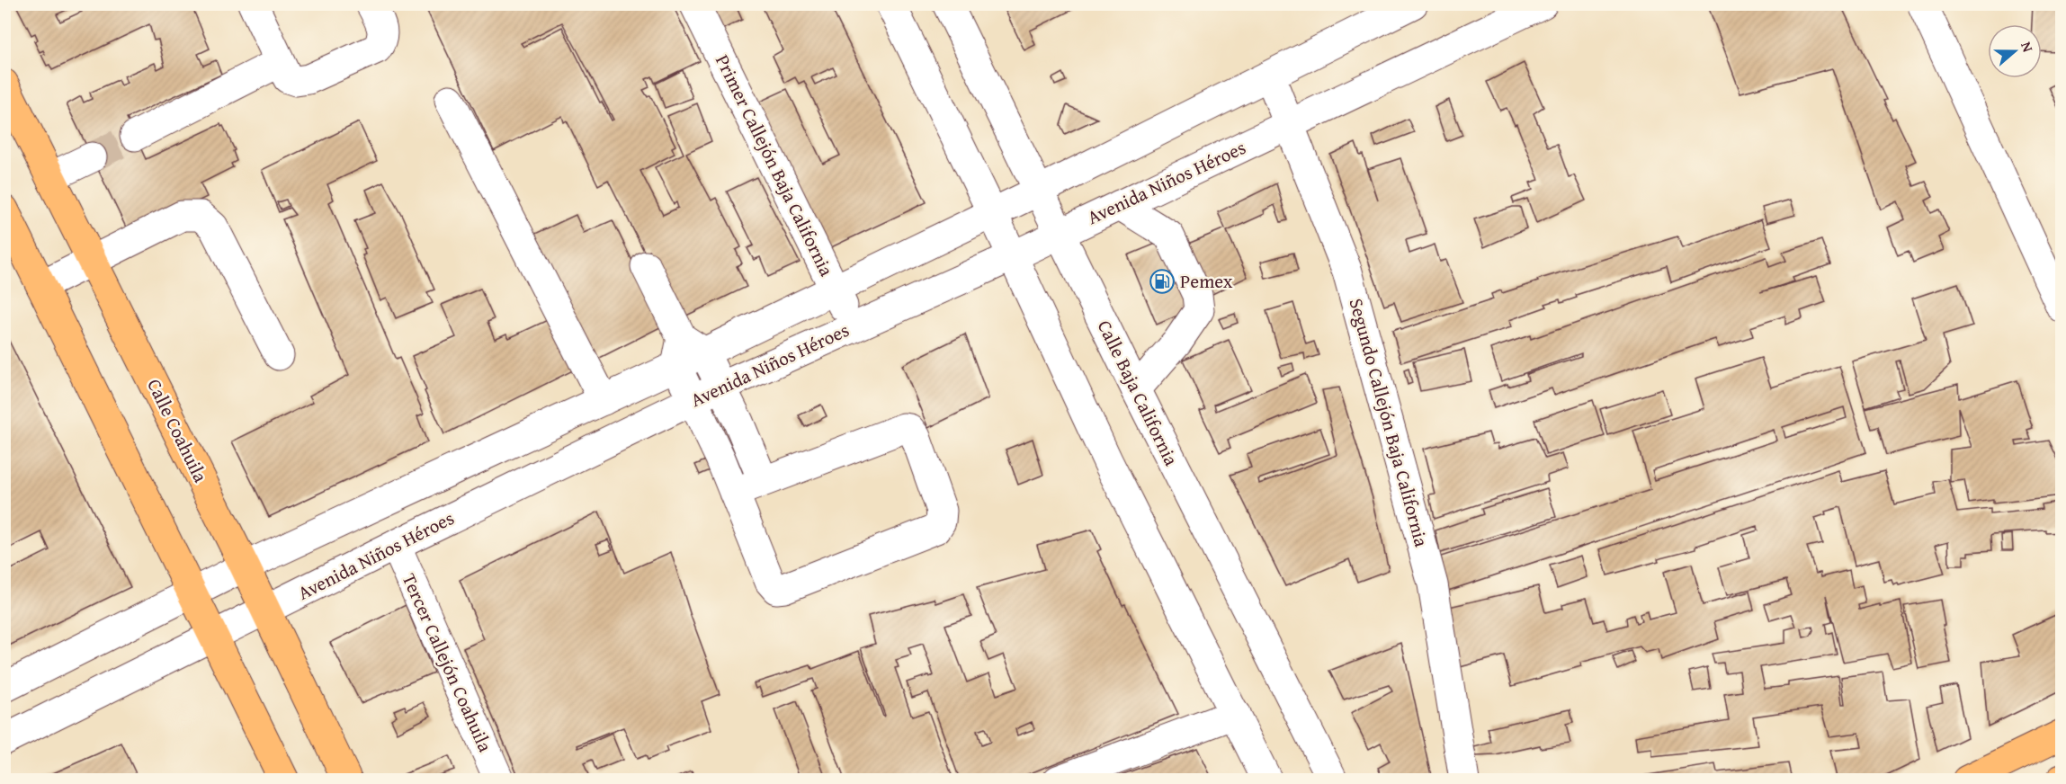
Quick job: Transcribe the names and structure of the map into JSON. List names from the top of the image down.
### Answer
{
  "streets": {
    "main road": ["Calle Coahuila"],
    "street": [
      "Primer Callejón Baja California",
      "Avenida Niños Héroes",
      "Calle Baja California",
      "Segundo Callejón Baja California",
      "Tercer Callejón Coahuila"
    ]
  },
  "crossings": [
    ["Primer Callejón Baja California", "Avenida Niños Héroes"],
    ["Avenida Niños Héroes", "Calle Baja California"],
    ["Avenida Niños Héroes", "Segundo Callejón Baja California"],
    ["Avenida Niños Héroes", "Calle Coahuila"],
    ["Avenida Niños Héroes", "Tercer Callejón Coahuila"]
  ],
  "places": {
    "fuel station": ["Pemex"]
  },
  "north": "right"
}
